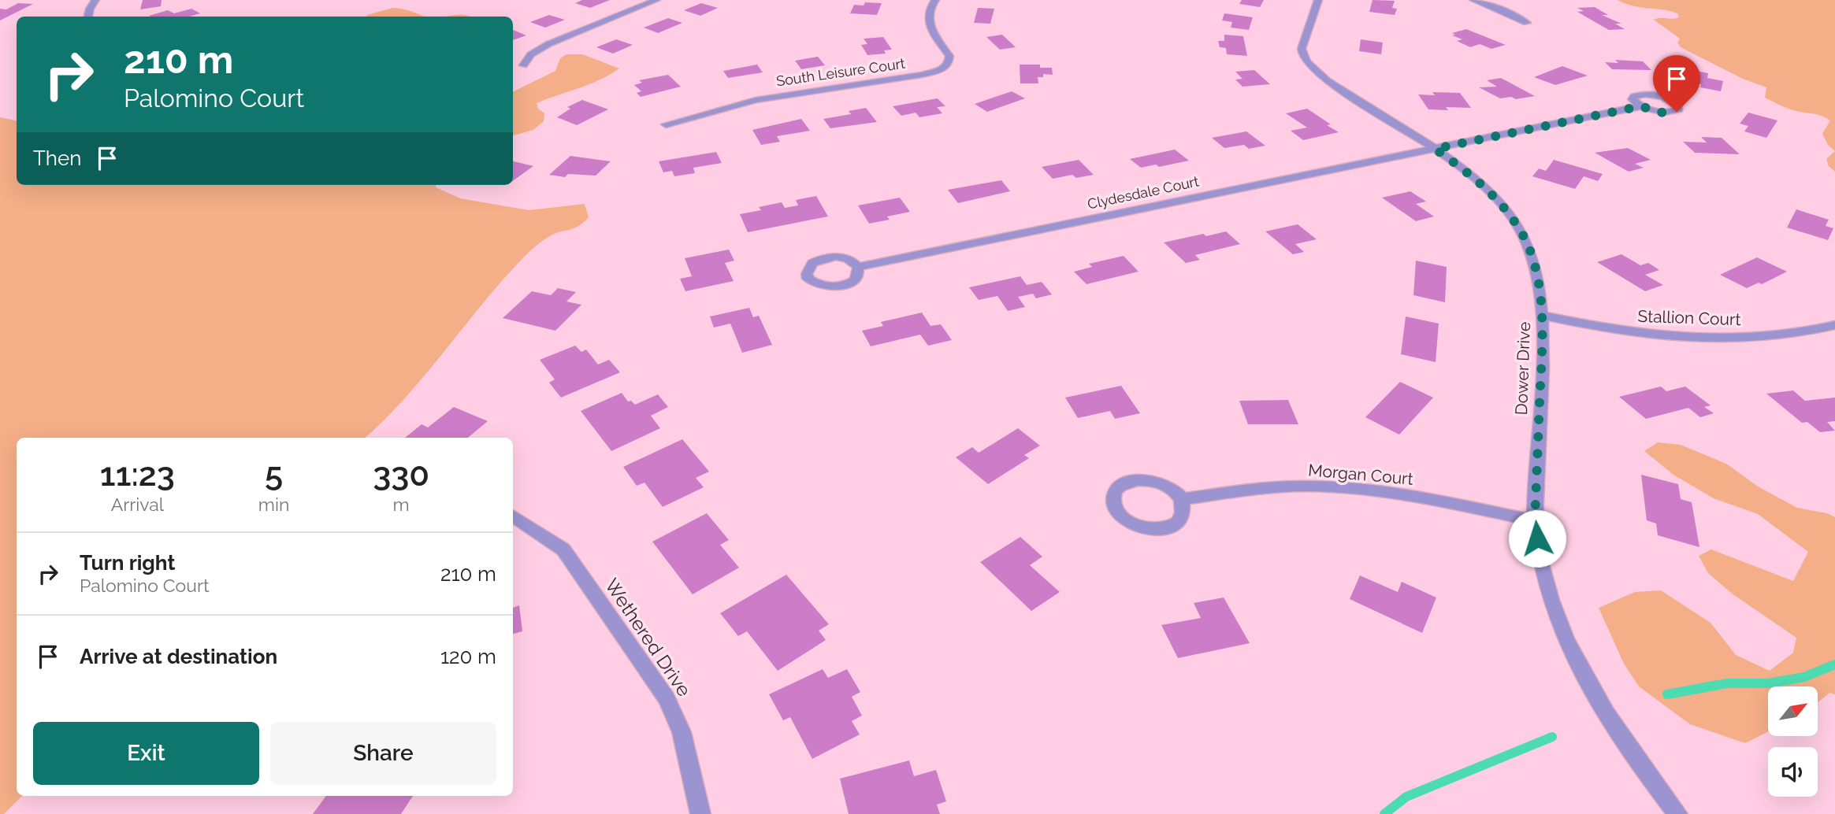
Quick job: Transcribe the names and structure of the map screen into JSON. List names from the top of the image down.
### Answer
{
  "streets": {
    "street": [
      "South Leisure Court",
      "Clydesdale Court",
      "Stallion Court",
      "Dower Drive",
      "Morgan Court",
      "Wethered Drive"
    ]
  },
  "crossings": [
    ["Clydesdale Court", "Dower Drive"],
    ["Stallion Court", "Dower Drive"],
    ["Dower Drive", "Morgan Court"]
  ],
  "north": "top right",
  "page": {
    "turn": ["210 m", "Palomino Court"],
    "then": "Then",
    "eta": [
      "11:23",
      "Arrival",
      "5",
      "min",
      "330",
      "m"
    ],
    "list": [
      {
        "name": "Turn right",
        "note": "Palomino Court",
        "value": "210 m"
      },
      {
        "name": "Arrive at destination",
        "value": "120 m"
      }
    ],
    "buttons": ["Exit", "Share"]
  }
}
